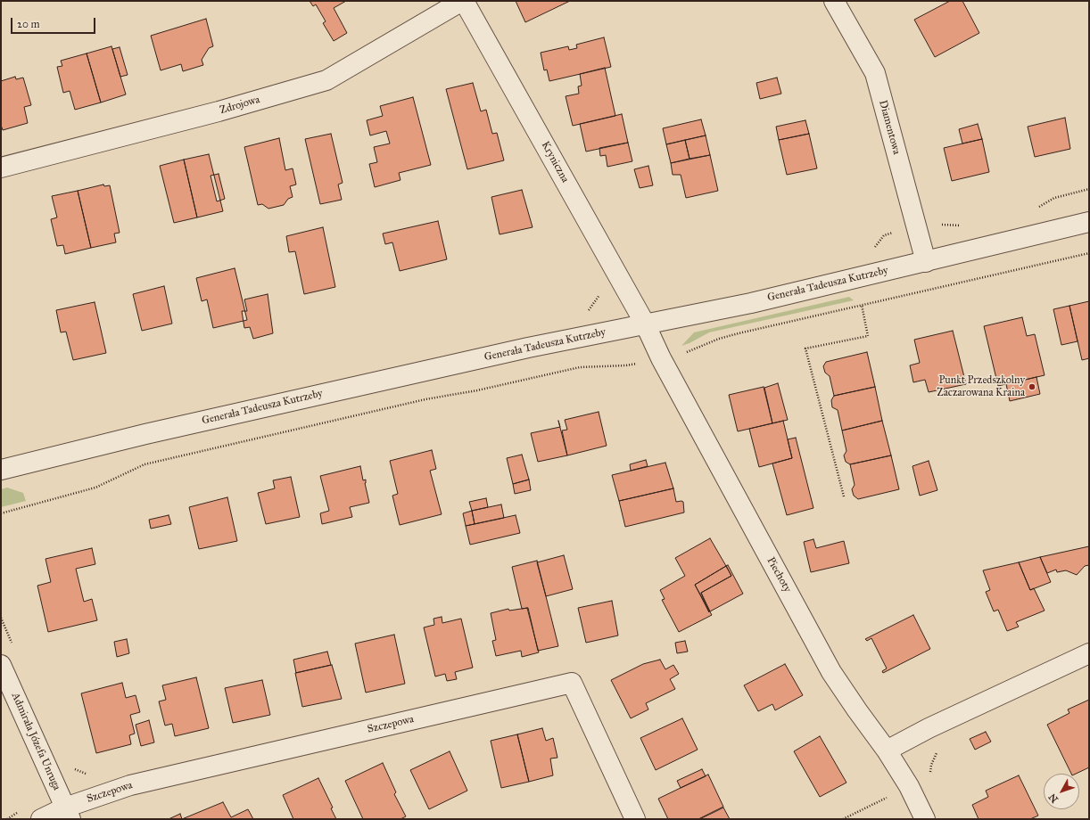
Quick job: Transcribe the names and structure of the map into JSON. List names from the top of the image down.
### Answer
{
  "streets": {
    "street": [
      "Zdrojowa",
      "Diamentowa",
      "Kryniczna",
      "Generała Tadeusza Kutrzeby",
      "Piechoty",
      "Szczepowa",
      "Admirała Józefa Unruga"
    ]
  },
  "crossings": [
    ["Zdrojowa", "Kryniczna"],
    ["Diamentowa", "Generała Tadeusza Kutrzeby"],
    ["Kryniczna", "Generała Tadeusza Kutrzeby"],
    ["Kryniczna", "Piechoty"],
    ["Generała Tadeusza Kutrzeby", "Piechoty"],
    ["Szczepowa", "Admirała Józefa Unruga"]
  ],
  "places": ["Punkt Przedszkolny Zaczarowana Kraina"],
  "scale_bar": "20 m",
  "north": "bottom left"
}
